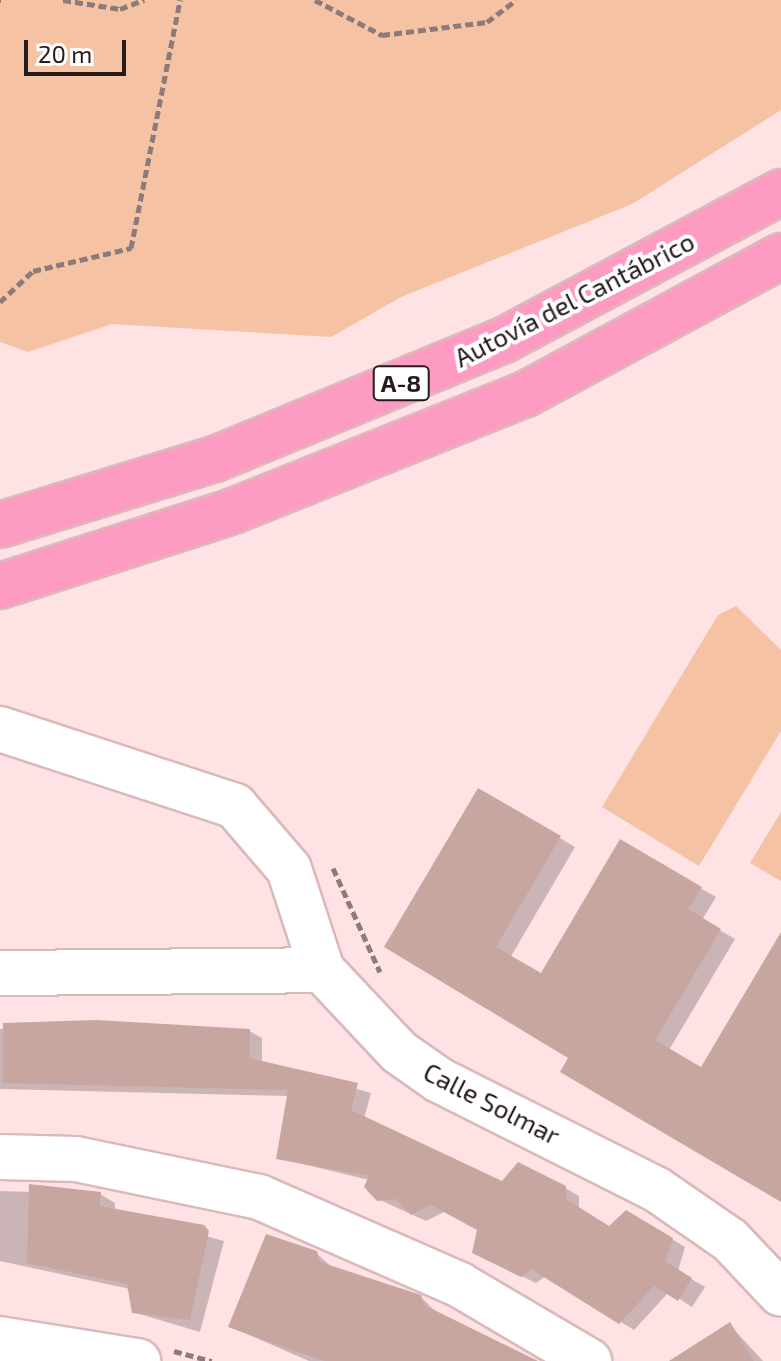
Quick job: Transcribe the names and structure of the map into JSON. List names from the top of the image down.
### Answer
{
  "streets": {
    "highway": ["Autovía del Cantábrico", "A-8"],
    "street": ["Calle Solmar"]
  },
  "scale_bar": "20 m"
}
